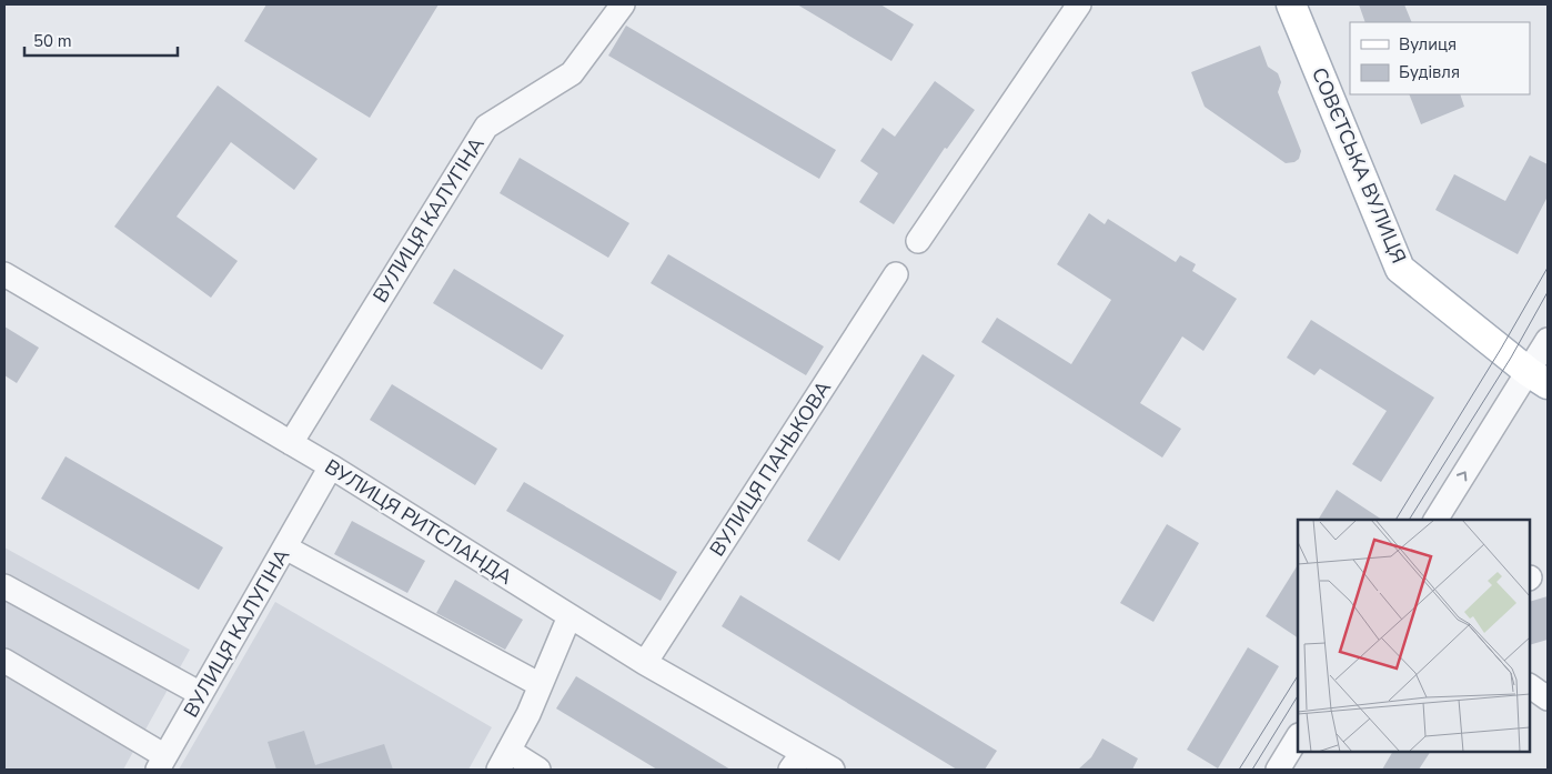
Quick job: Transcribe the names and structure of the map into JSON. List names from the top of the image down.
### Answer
{
  "streets": {
    "main road": ["СОВЄТСЬКА ВУЛИЦЯ"],
    "street": ["ВУЛИЦЯ КАЛУГІНА", "ВУЛИЦЯ ПАНЬКОВА", "ВУЛИЦЯ РИТСЛАНДА"]
  },
  "crossings": [
    ["ВУЛИЦЯ КАЛУГІНА", "ВУЛИЦЯ РИТСЛАНДА"],
    ["ВУЛИЦЯ ПАНЬКОВА", "ВУЛИЦЯ РИТСЛАНДА"]
  ],
  "legend": ["Вулиця", "Будівля"],
  "scale_bar": "50 m"
}
